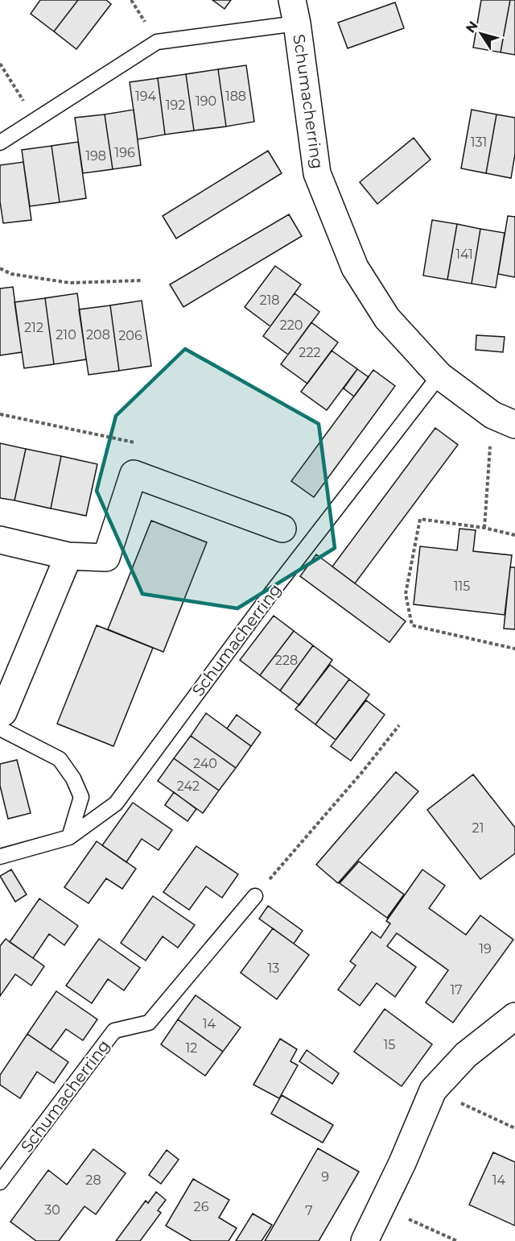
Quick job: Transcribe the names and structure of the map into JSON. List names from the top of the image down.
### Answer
{
  "streets": {
    "street": ["Schumacherring"]
  },
  "house_numbers": [
    "194",
    "188",
    "190",
    "192",
    "131",
    "196",
    "198",
    "141",
    "218",
    "220",
    "212",
    "210",
    "208",
    "206",
    "222",
    "115",
    "228",
    "240",
    "242",
    "21",
    "19",
    "13",
    "17",
    "14",
    "15",
    "12",
    "9",
    "28",
    "14",
    "26",
    "30",
    "7"
  ],
  "north": "top left"
}
